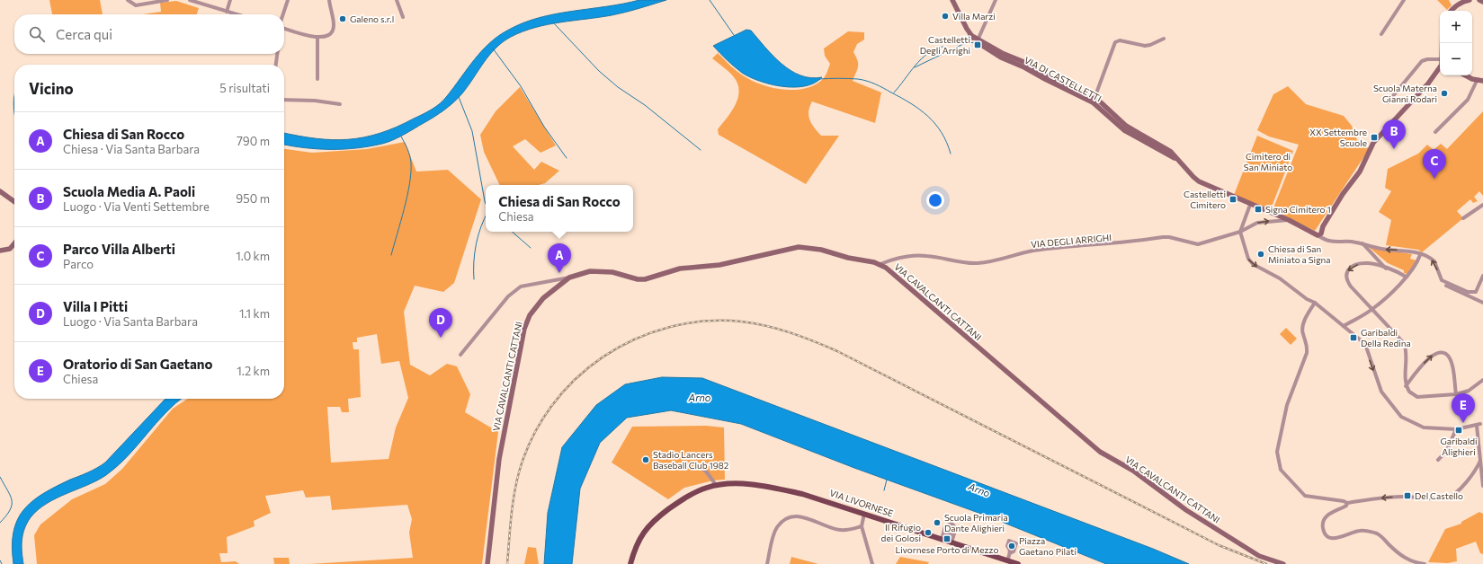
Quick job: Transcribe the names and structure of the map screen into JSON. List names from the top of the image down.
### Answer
{
  "streets": {
    "main road": ["VIA LIVORNESE"],
    "street": ["VIA DI CASTELLETTI", "VIA DEGLI ARRIGHI", "VIA CAVALCANTI CATTANI"]
  },
  "crossings": [
    ["VIA DI CASTELLETTI", "VIA DEGLI ARRIGHI"],
    ["VIA DEGLI ARRIGHI", "VIA CAVALCANTI CATTANI"]
  ],
  "water": ["Arno"],
  "parks": ["Cimitero di San Miniato"],
  "places": {
    "other": [
      "Villa Marzi",
      "Galeno s.r.l",
      "Scuola Materna Gianni Rodari",
      "Chiesa di San Miniato a Signa",
      "Stadio Lancers Baseball Club 1982",
      "Scuola Primaria Dante Alighieri",
      "Il Rifugio dei Golosi",
      "Piazza Gaetano Pilati"
    ],
    "transit": [
      "Castelletti Degli Arrighi",
      "XX Settembre Scuole",
      "Castelletti Cimitero",
      "Signa Cimitero 1",
      "Garibaldi Della Redina",
      "Garibaldi Alighieri",
      "Del Castello",
      "Livornese Porto di Mezzo"
    ]
  },
  "page": {
    "map_buttons": ["+", "−"],
    "search": "Cerca qui",
    "heading": ["Vicino", "5 risultati"],
    "list": [
      {
        "mark": "A",
        "name": "Chiesa di San Rocco",
        "note": "Chiesa · Via Santa Barbara",
        "value": "790 m"
      },
      {
        "mark": "B",
        "name": "Scuola Media A. Paoli",
        "note": "Luogo · Via Venti Settembre",
        "value": "950 m"
      },
      {
        "mark": "C",
        "name": "Parco Villa Alberti",
        "note": "Parco",
        "value": "1.0 km"
      },
      {
        "mark": "D",
        "name": "Villa I Pitti",
        "note": "Luogo · Via Santa Barbara",
        "value": "1.1 km"
      },
      {
        "mark": "E",
        "name": "Oratorio di San Gaetano",
        "note": "Chiesa",
        "value": "1.2 km"
      }
    ],
    "pins": [
      "B",
      "C",
      "A",
      "D",
      "E"
    ],
    "popup": ["Chiesa di San Rocco", "Chiesa"]
  }
}
